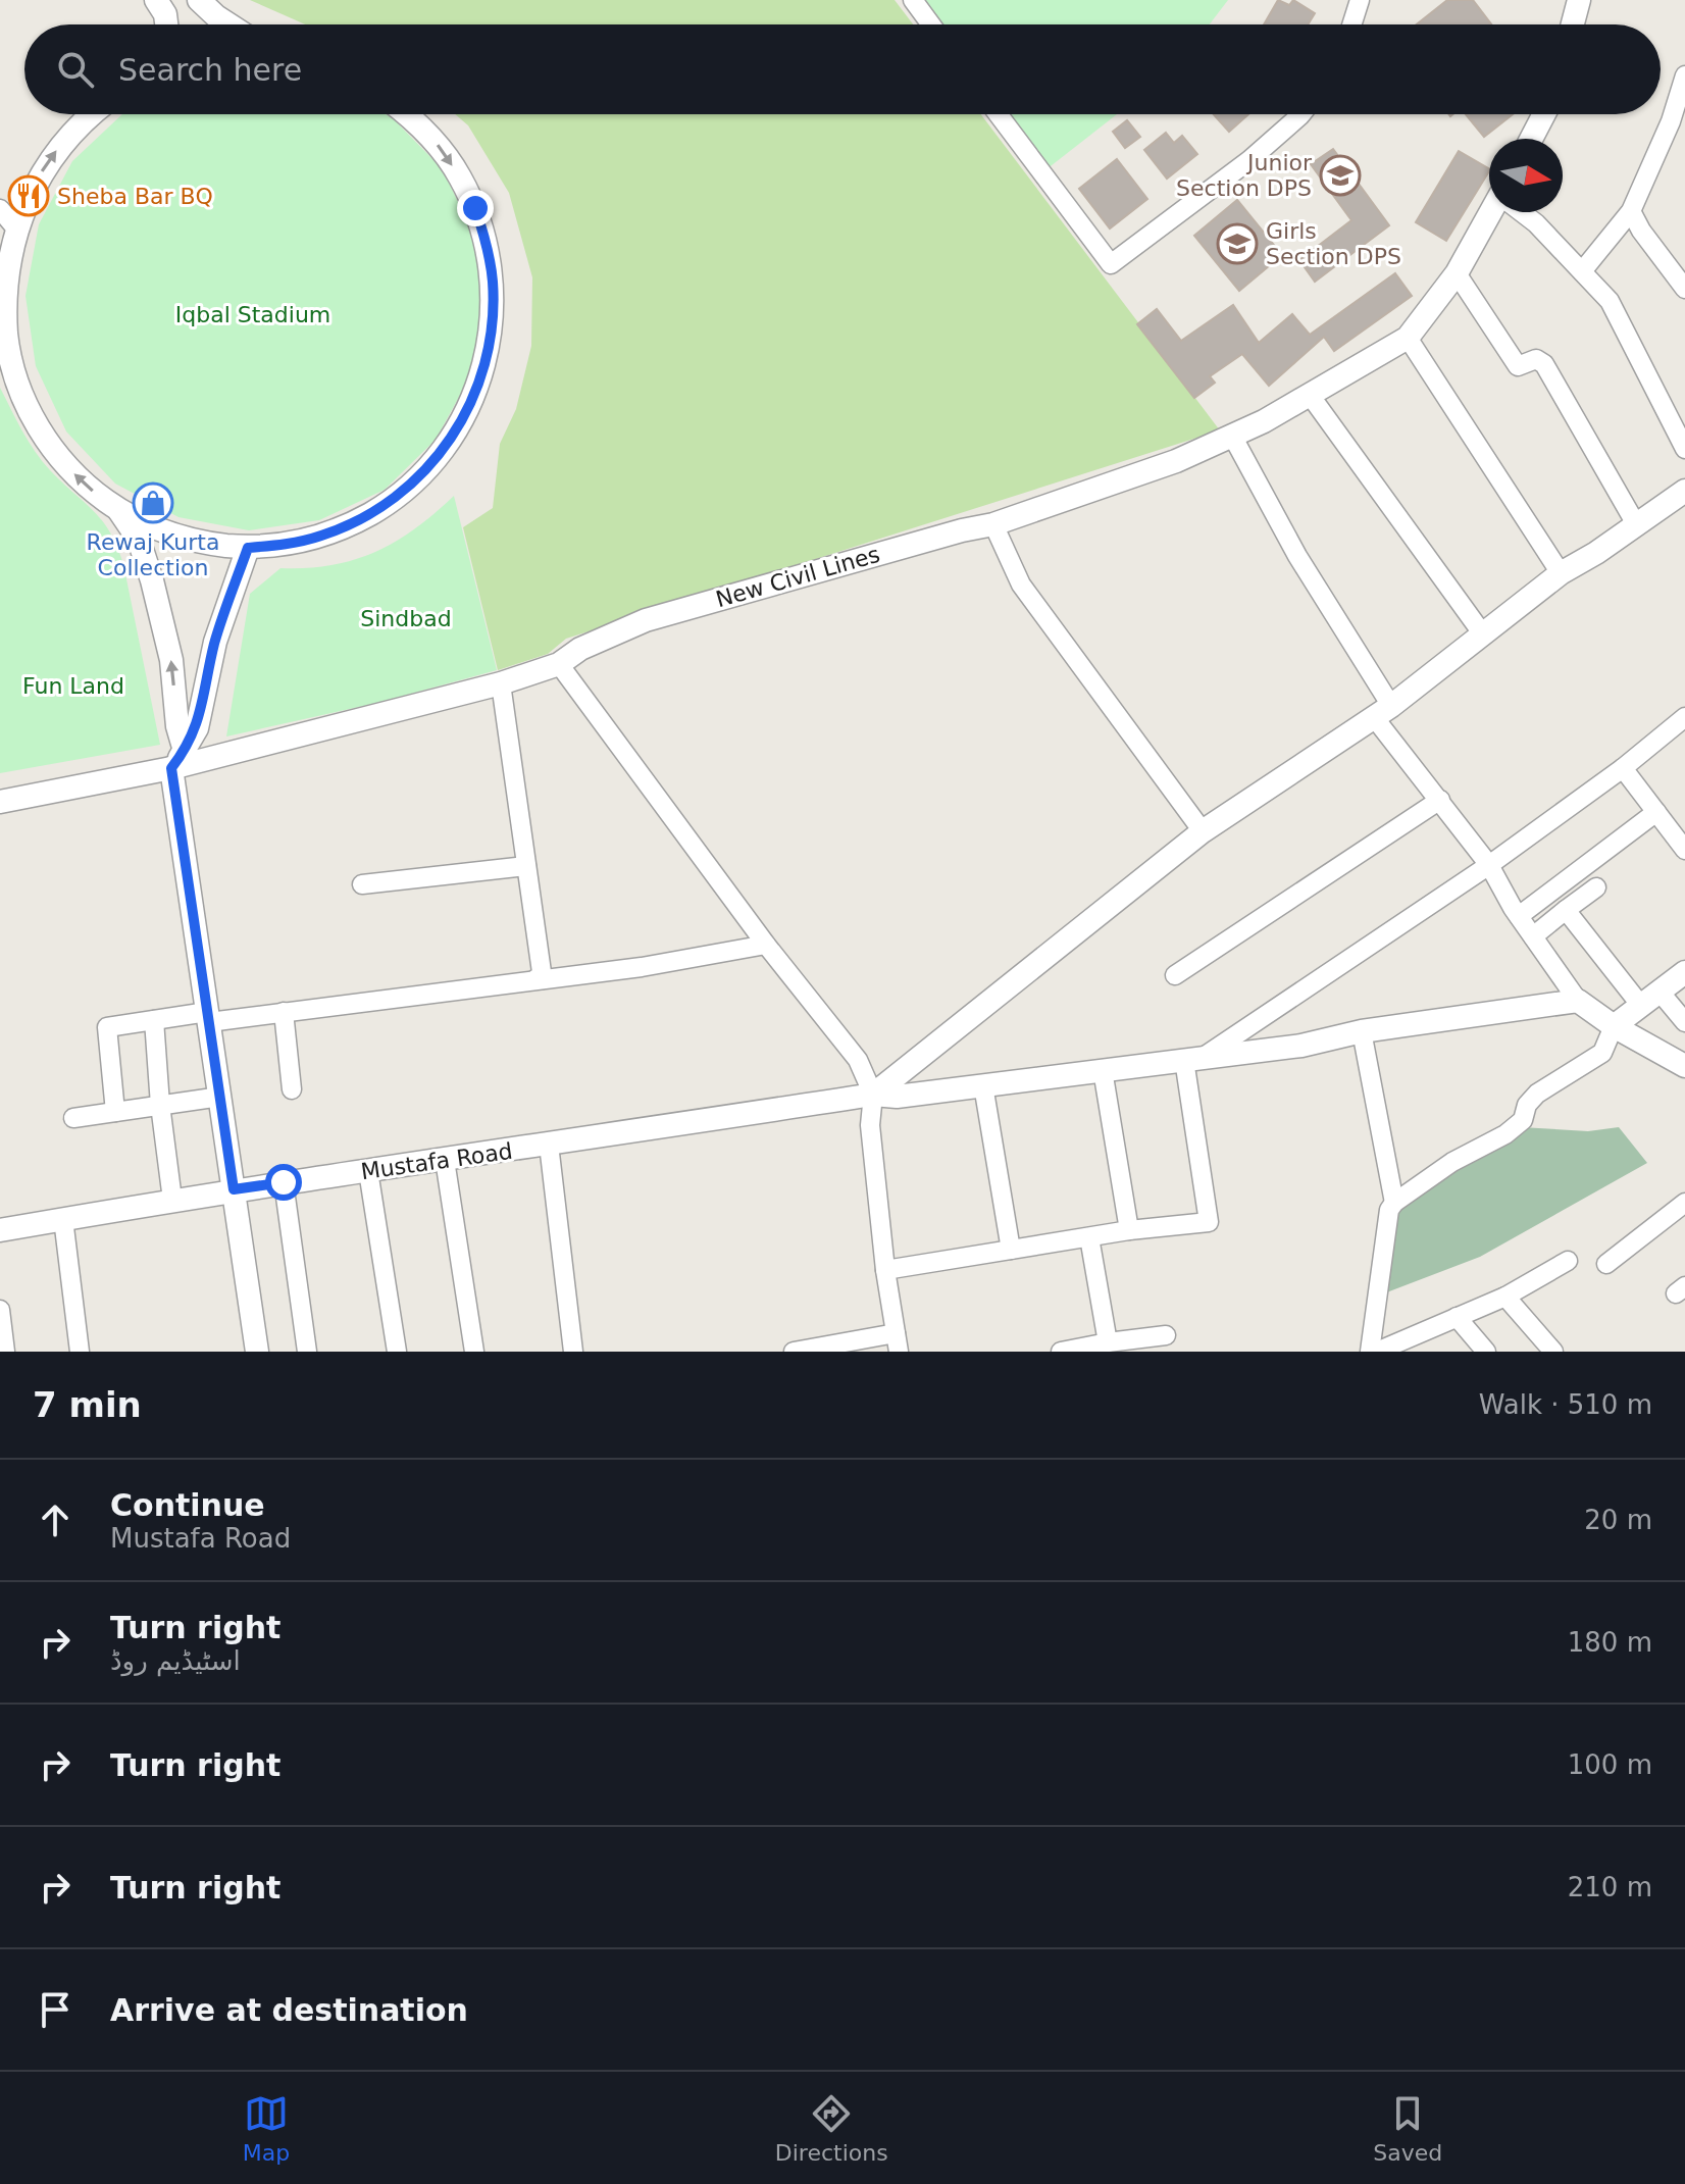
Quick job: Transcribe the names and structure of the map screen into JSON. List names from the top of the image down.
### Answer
{
  "streets": {
    "street": ["New Civil Lines", "Mustafa Road"]
  },
  "parks": ["Iqbal Stadium", "Sindbad", "Fun Land"],
  "places": {
    "school or university": ["Junior Section DPS", "Girls Section DPS"],
    "restaurant": ["Sheba Bar BQ"],
    "shop": ["Rewaj Kurta Collection"]
  },
  "north": "right",
  "page": {
    "search": "Search here",
    "heading": ["7 min", "Walk · 510 m"],
    "list": [
      ["Continue", "Mustafa Road", "20 m"],
      ["Turn right", "اسٹیڈیم روڈ", "180 m"],
      ["Turn right", "100 m"],
      ["Turn right", "210 m"],
      "Arrive at destination"
    ],
    "nav": ["Map", "Directions", "Saved"]
  }
}
